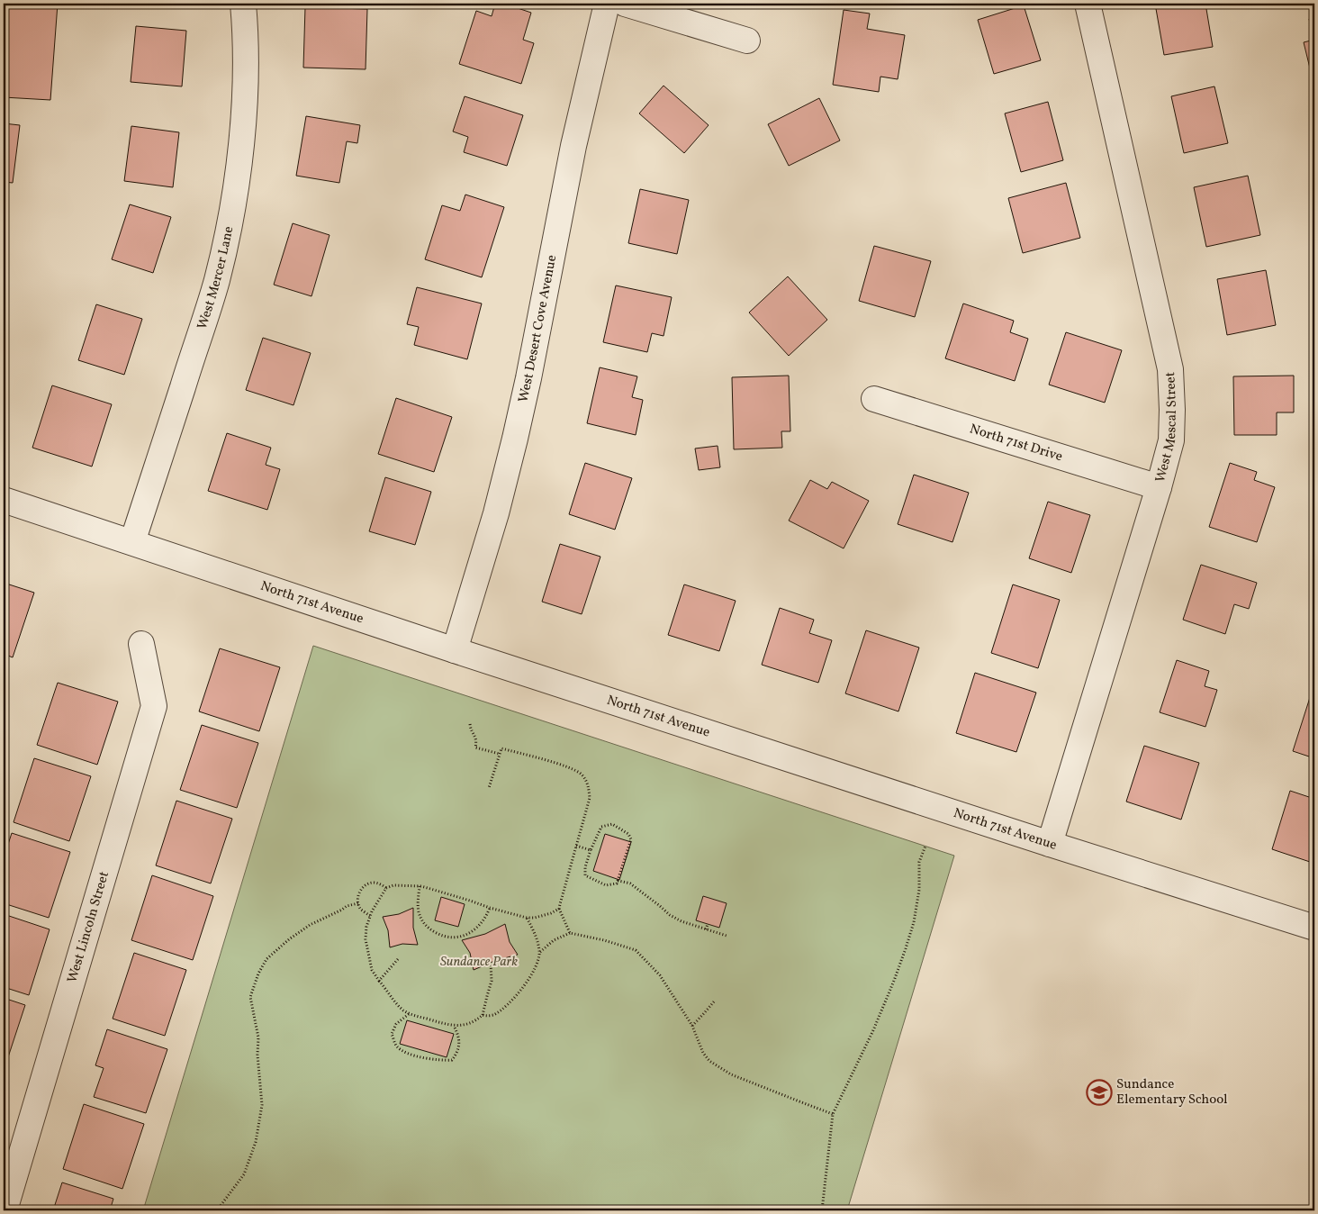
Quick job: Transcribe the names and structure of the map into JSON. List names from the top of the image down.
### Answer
{
  "streets": {
    "street": [
      "West Mercer Lane",
      "West Desert Cove Avenue",
      "West Mescal Street",
      "North 71st Drive",
      "North 71st Avenue",
      "West Lincoln Street"
    ]
  },
  "crossings": [
    ["West Mercer Lane", "North 71st Avenue"],
    ["West Desert Cove Avenue", "North 71st Avenue"],
    ["West Mescal Street", "North 71st Drive"],
    ["West Mescal Street", "North 71st Avenue"]
  ],
  "parks": ["Sundance Park"],
  "places": {
    "school or university": ["Sundance Elementary School"]
  }
}
